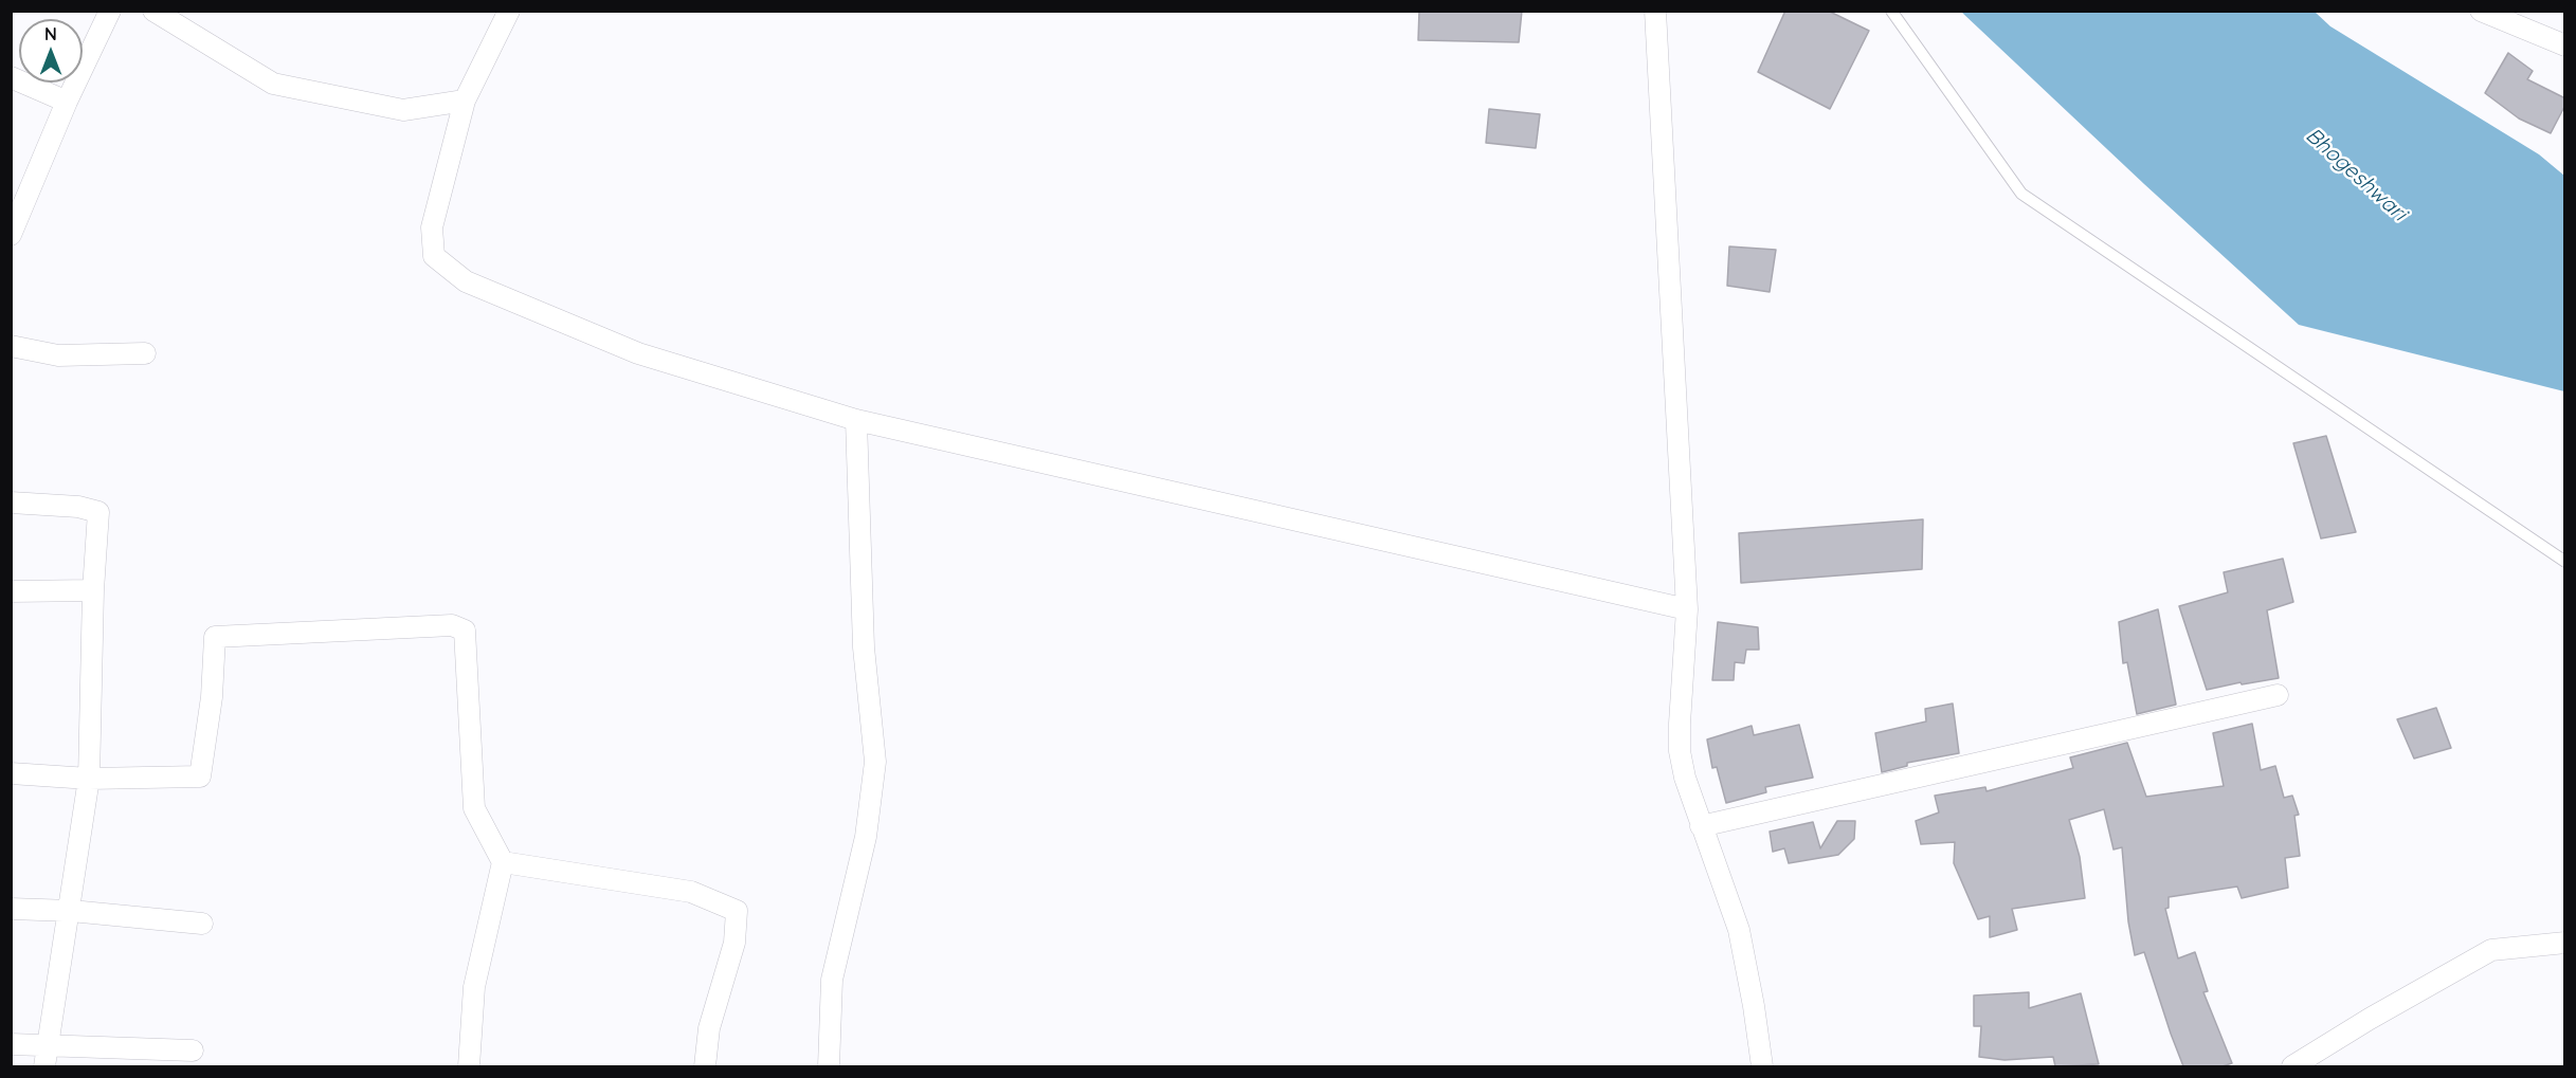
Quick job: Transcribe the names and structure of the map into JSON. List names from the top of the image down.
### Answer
{
  "water": ["Bhogeshwari"],
  "north": "top"
}
